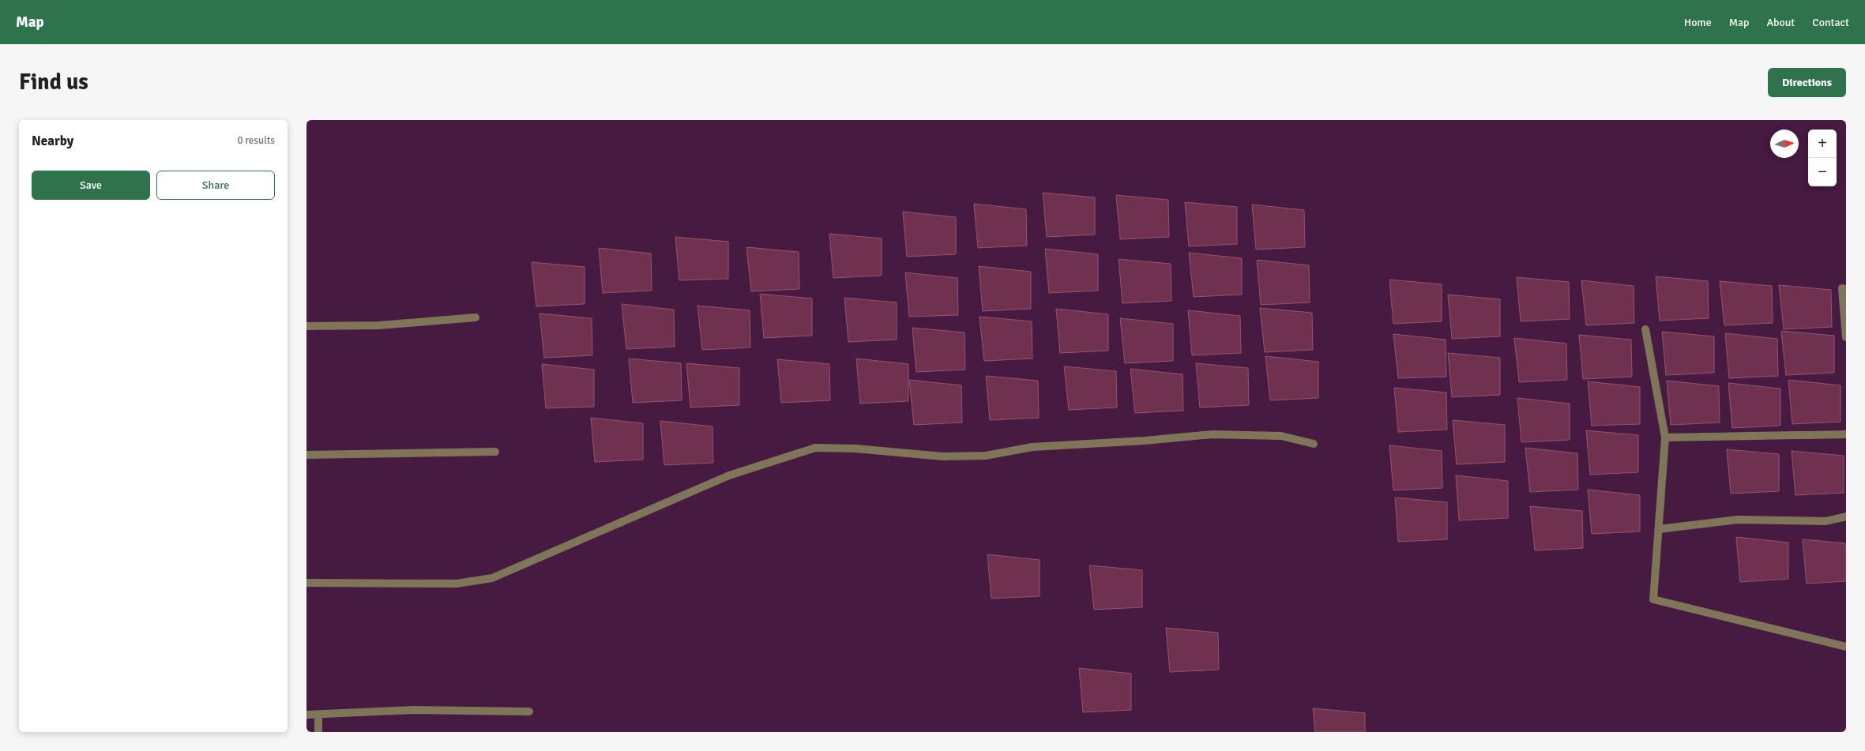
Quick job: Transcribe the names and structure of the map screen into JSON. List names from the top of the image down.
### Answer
{
  "north": "right",
  "page": {
    "header": "Map",
    "nav": [
      "Home",
      "Map",
      "About",
      "Contact"
    ],
    "buttons": [
      "Directions",
      ["Save", "Share"]
    ],
    "title": "Find us",
    "heading": ["Nearby", "0 results"],
    "map_buttons": ["+", "−"]
  }
}
